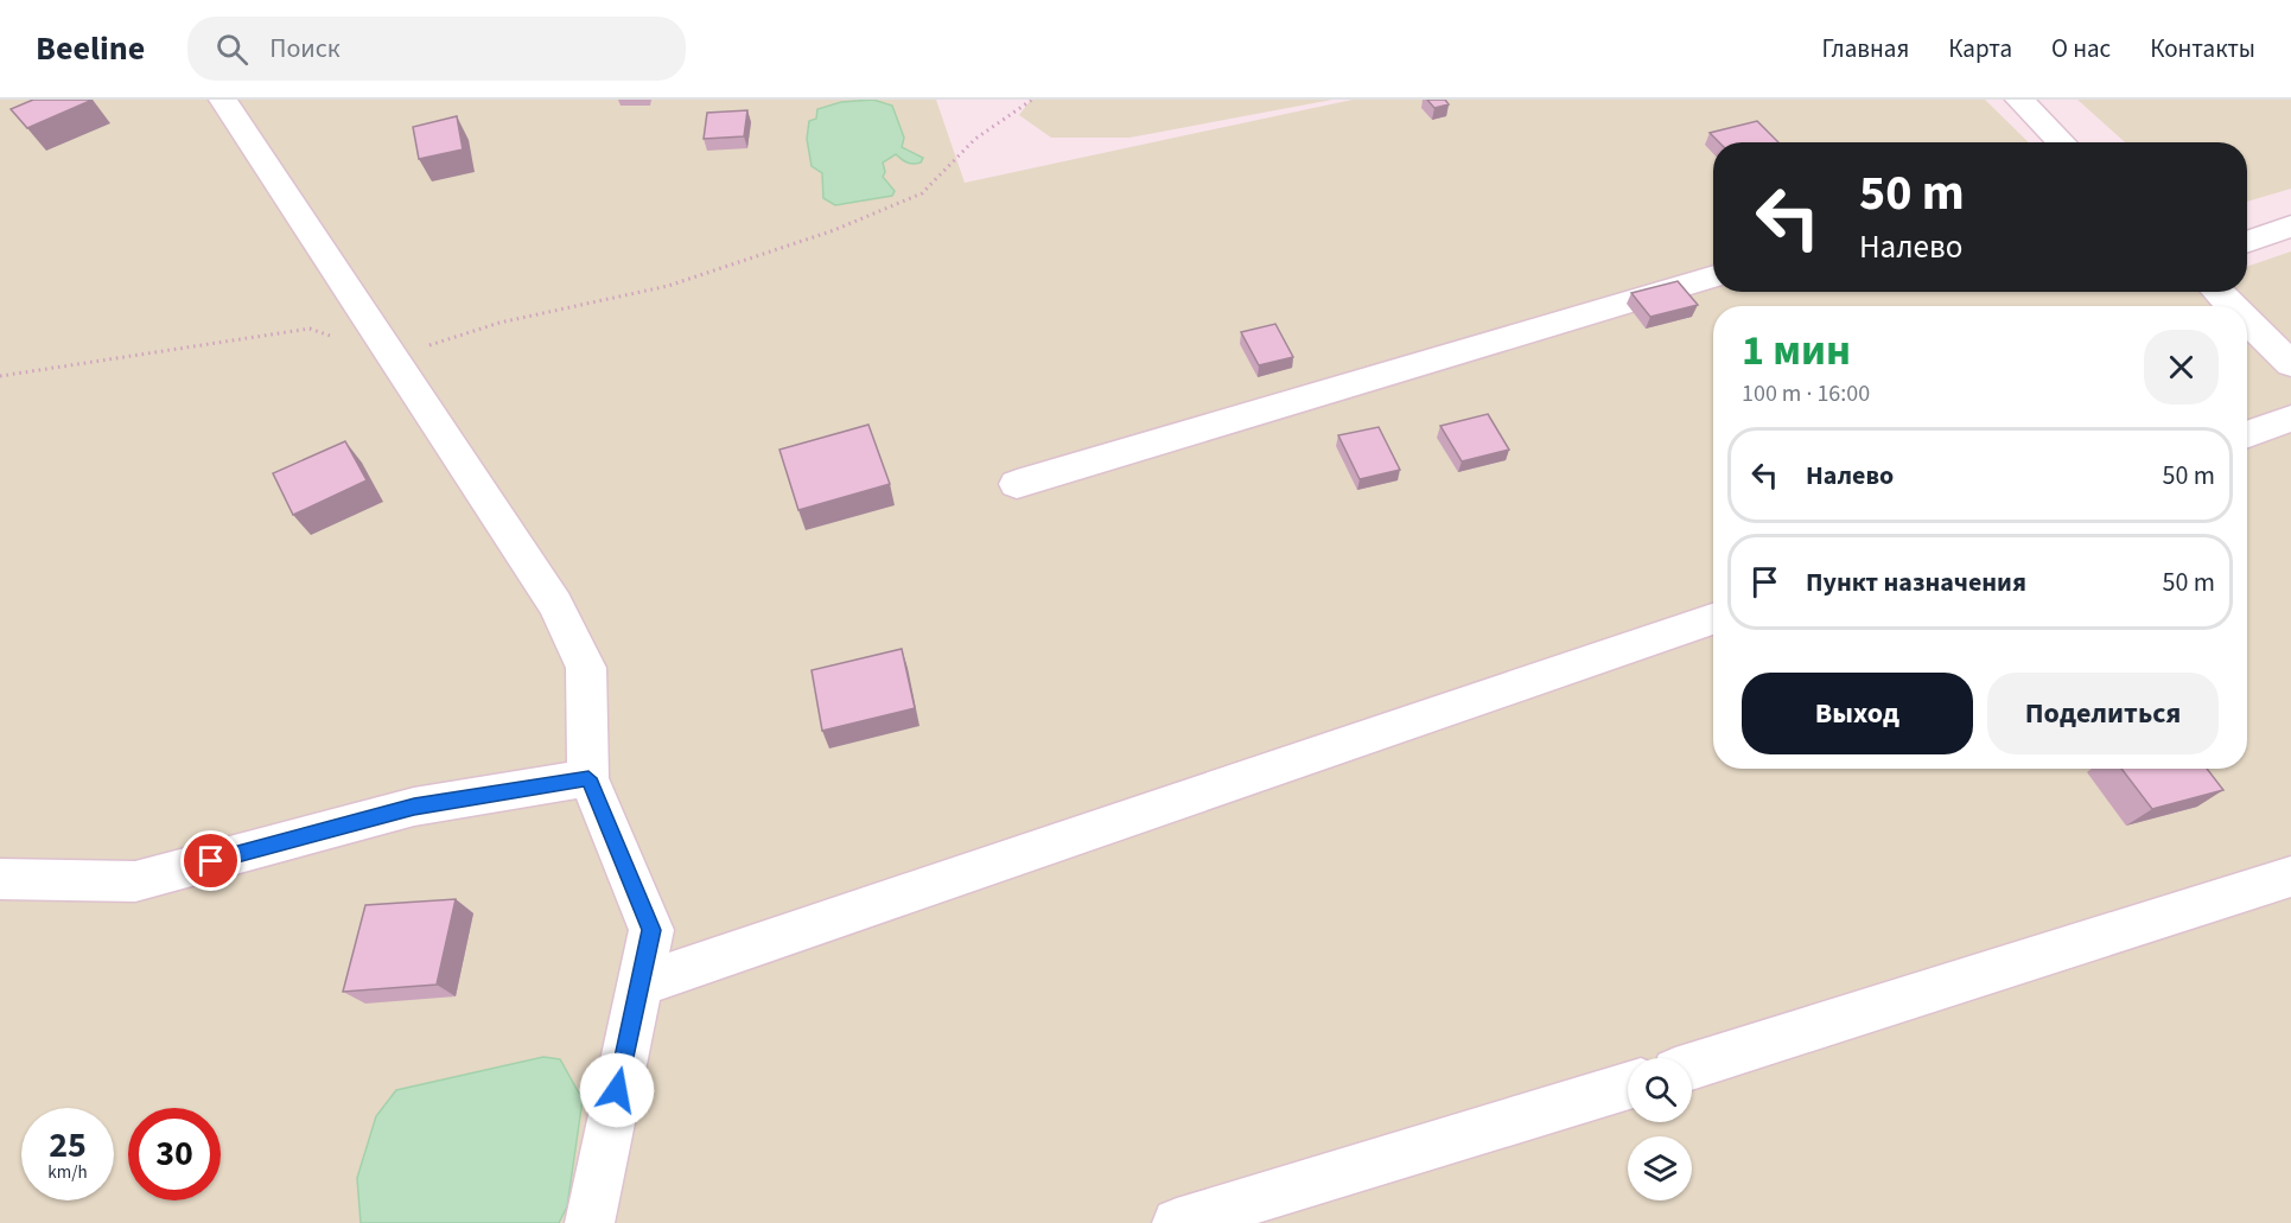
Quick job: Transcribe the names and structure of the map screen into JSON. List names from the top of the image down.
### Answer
{
  "page": {
    "header": "Beeline",
    "search": "Поиск",
    "nav": [
      "Главная",
      "Карта",
      "О нас",
      "Контакты"
    ],
    "turn": ["50 m", "Налево"],
    "heading": ["1 мин", "100 m · 16:00"],
    "list": [
      {
        "name": "Налево",
        "value": "50 m"
      },
      {
        "name": "Пункт назначения",
        "value": "50 m"
      }
    ],
    "buttons": ["Выход", "Поделиться"],
    "speed": "25 km/h",
    "limit": "30"
  }
}
